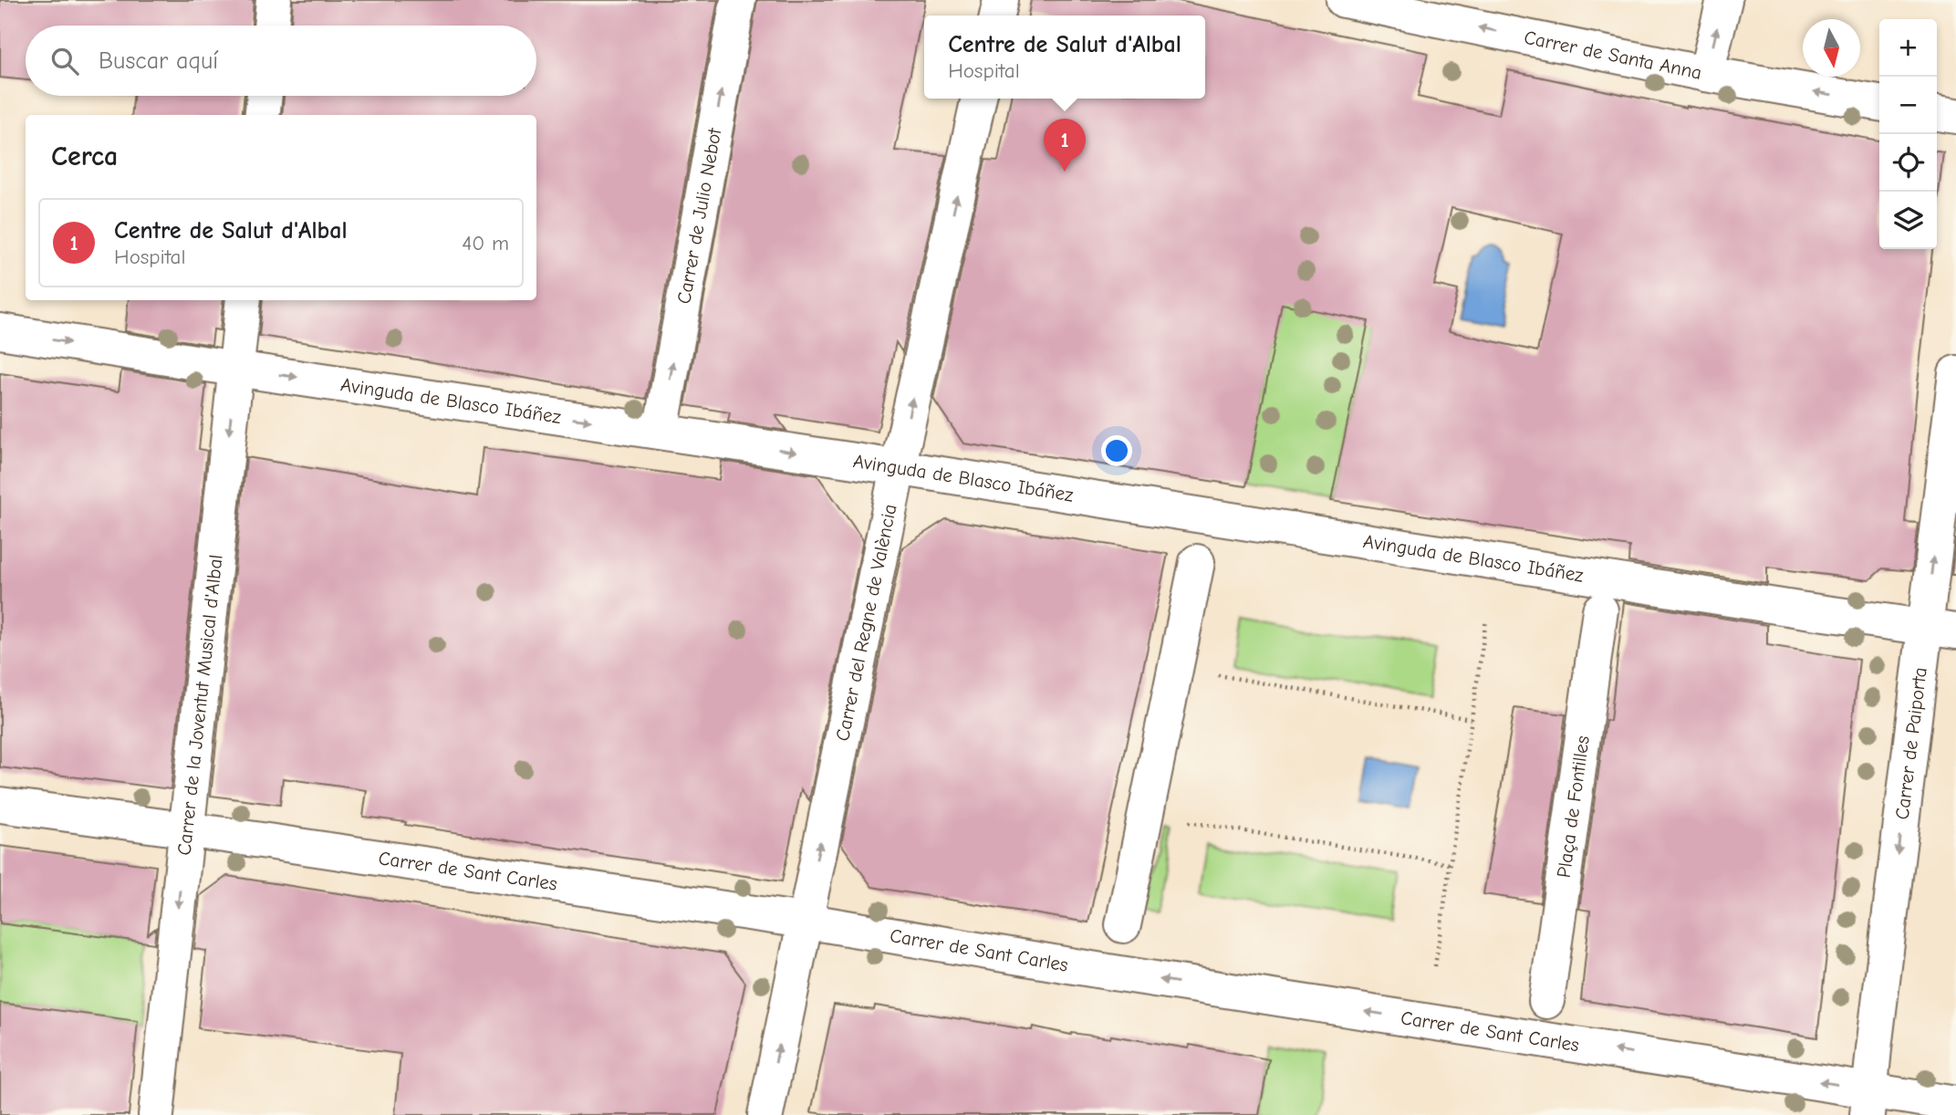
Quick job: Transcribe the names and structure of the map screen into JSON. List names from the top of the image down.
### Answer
{
  "streets": {
    "street": [
      "Carrer de Santa Anna",
      "Carrer de Julio Nebot",
      "Avinguda de Blasco Ibáñez",
      "Carrer del Regne de València",
      "Carrer de la Joventut Musical d'Albal",
      "Carrer de Paiporta",
      "Plaça de Fontilles",
      "Carrer de Sant Carles"
    ]
  },
  "crossings": [
    ["Carrer de Julio Nebot", "Avinguda de Blasco Ibáñez"],
    ["Avinguda de Blasco Ibáñez", "Carrer del Regne de València"],
    ["Avinguda de Blasco Ibáñez", "Carrer de la Joventut Musical d'Albal"],
    ["Avinguda de Blasco Ibáñez", "Carrer de Paiporta"],
    ["Carrer del Regne de València", "Carrer de Sant Carles"],
    ["Carrer de la Joventut Musical d'Albal", "Carrer de Sant Carles"],
    ["Carrer de Paiporta", "Carrer de Sant Carles"]
  ],
  "one_way": [
    "Carrer de Santa Anna",
    "Carrer de Julio Nebot",
    "Avinguda de Blasco Ibáñez",
    "Carrer de la Joventut Musical d'Albal",
    "Carrer de Sant Carles"
  ],
  "north": "bottom",
  "page": {
    "popup": ["Centre de Salut d'Albal", "Hospital"],
    "map_buttons": ["+", "−"],
    "search": "Buscar aquí",
    "heading": "Cerca",
    "pins": "1",
    "list": [
      {
        "mark": "1",
        "name": "Centre de Salut d'Albal",
        "note": "Hospital",
        "value": "40 m"
      }
    ]
  }
}
